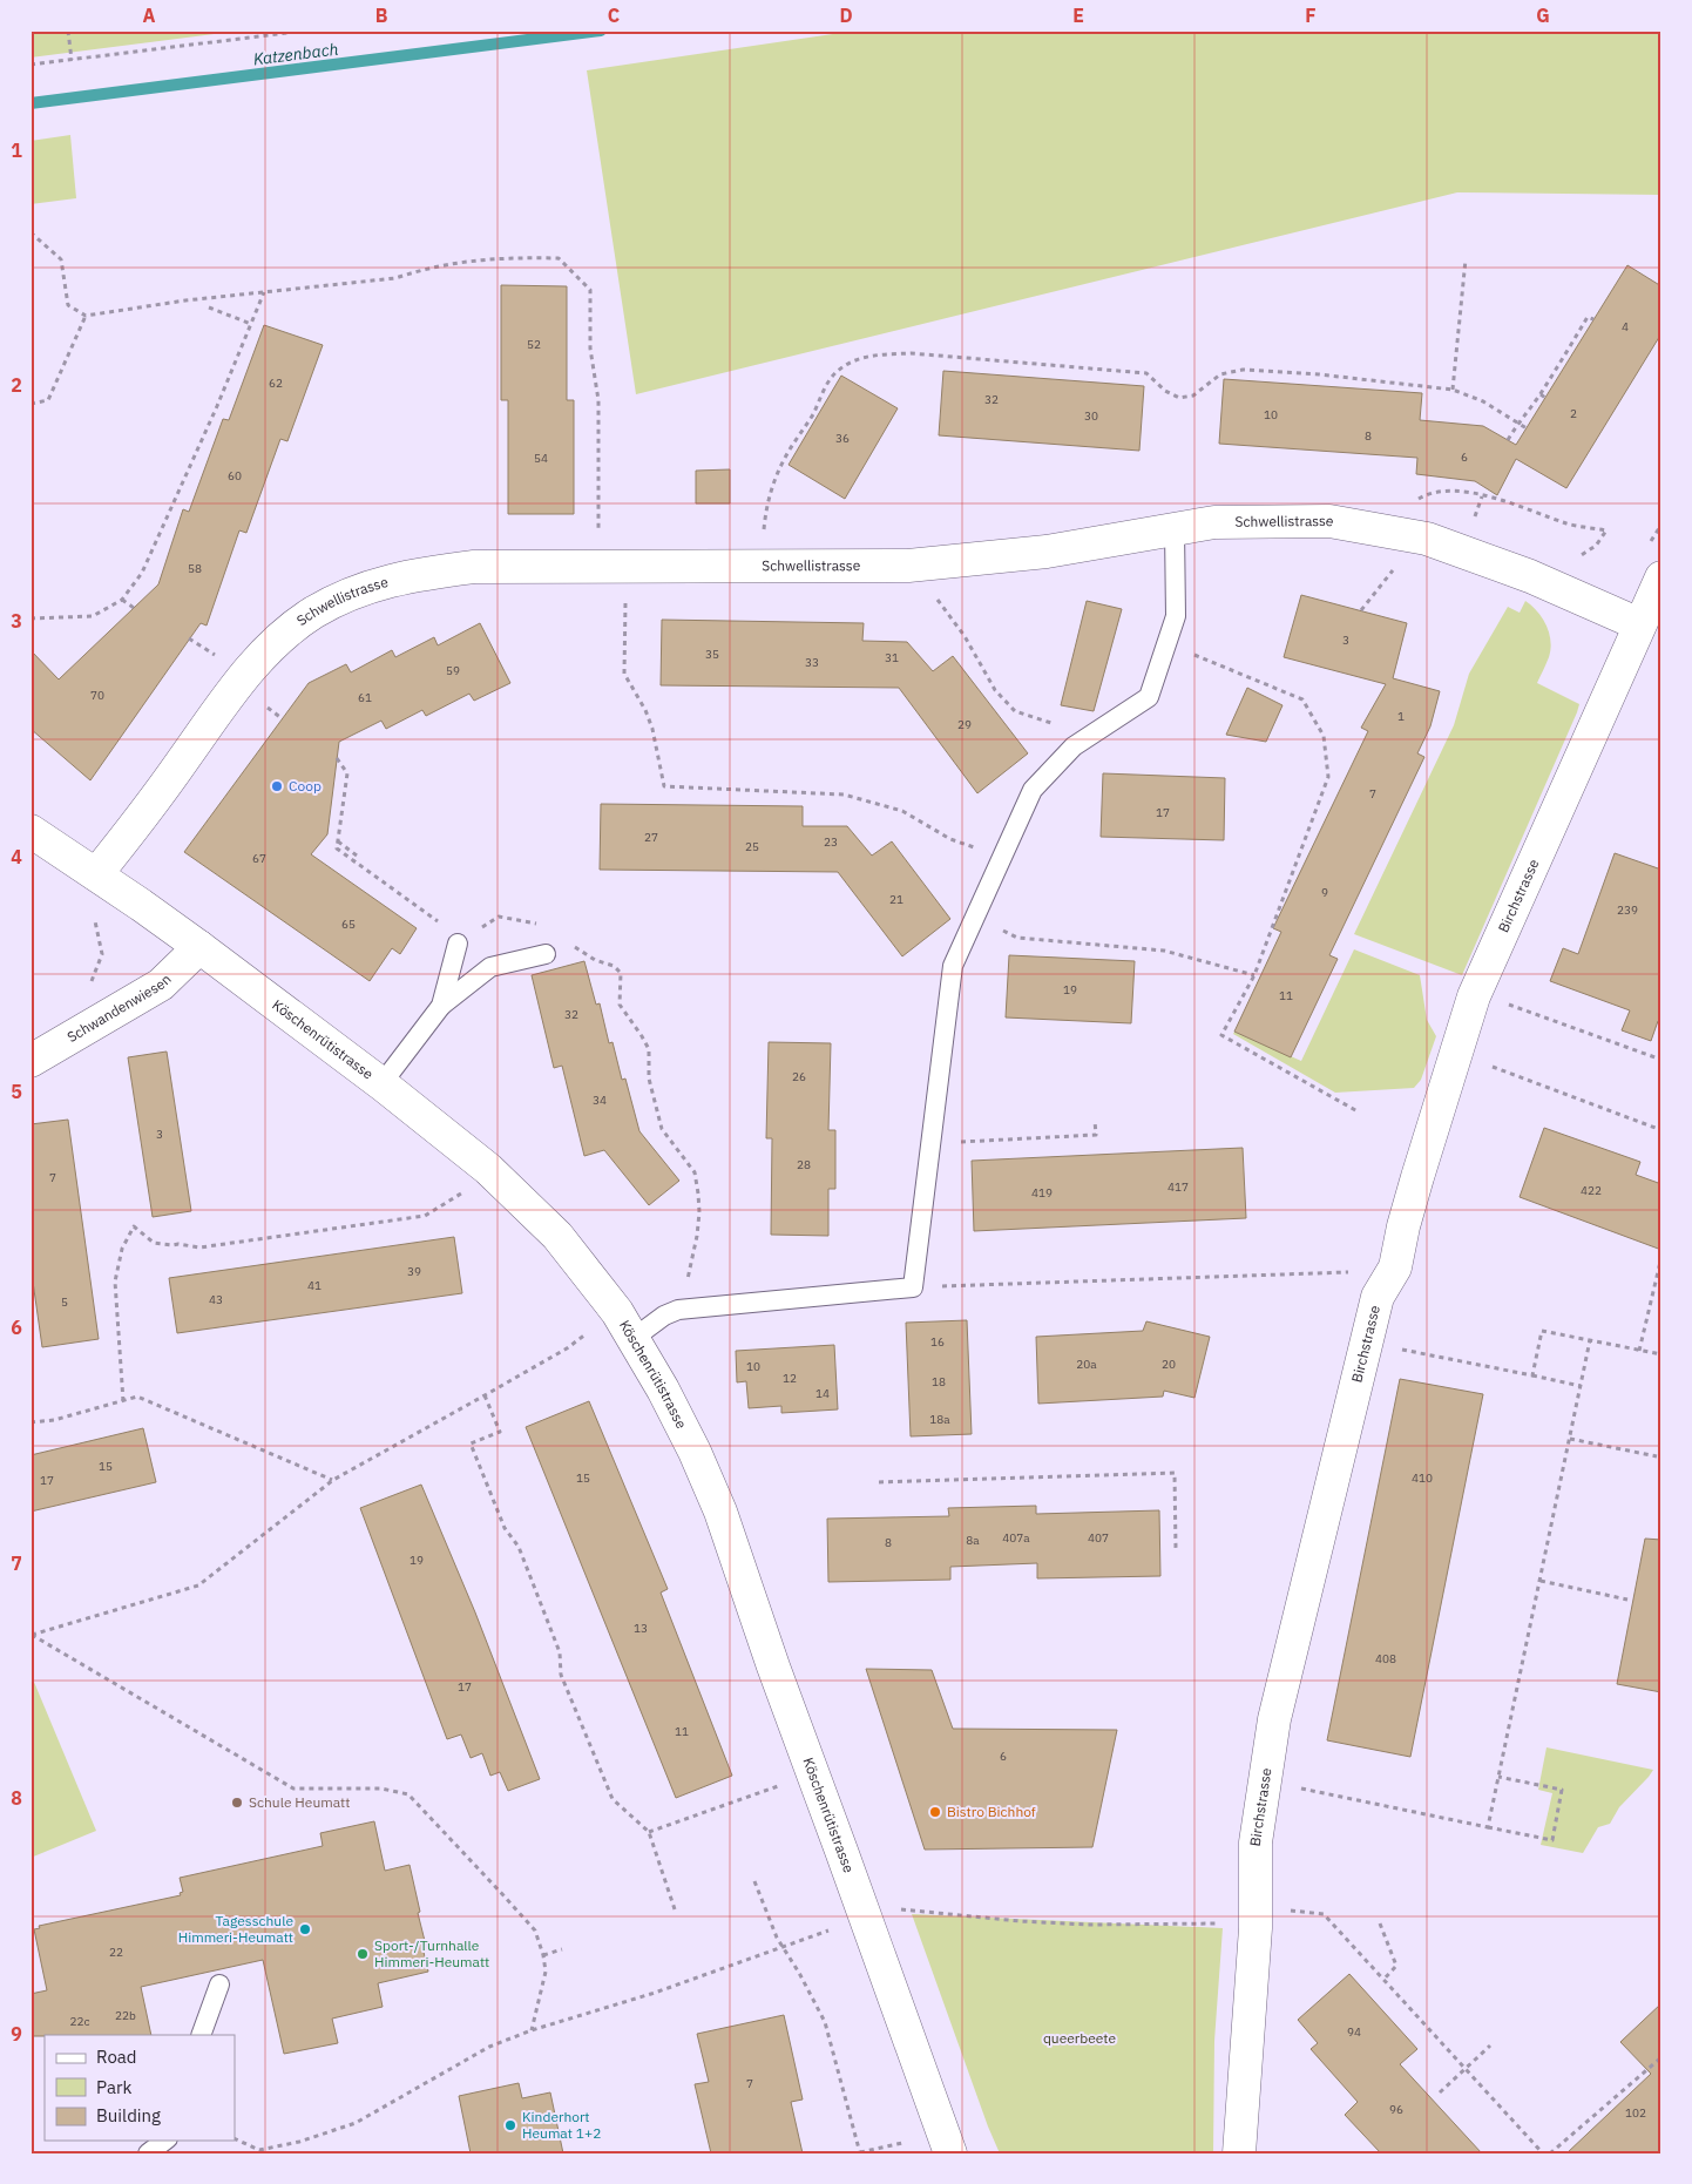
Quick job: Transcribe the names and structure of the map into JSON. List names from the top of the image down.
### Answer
{
  "streets": {
    "street": [
      "Schwellistrasse",
      "Birchstrasse",
      "Schwandenwiesen",
      "Köschenrütistrasse"
    ]
  },
  "crossings": [
    ["Schwellistrasse", "Birchstrasse"],
    ["Schwellistrasse", "Köschenrütistrasse"],
    ["Schwandenwiesen", "Köschenrütistrasse"]
  ],
  "water": ["Katzenbach"],
  "parks": ["queerbeete"],
  "places": [
    "Coop",
    "Schule Heumatt",
    "Bistro Bichhof",
    "Tagesschule Himmeri-Heumatt",
    "Sport-/Turnhalle Himmeri-Heumatt",
    "Kinderhort Heumat 1+2"
  ],
  "house_numbers": [
    "4",
    "52",
    "62",
    "32",
    "2",
    "10",
    "30",
    "8",
    "36",
    "6",
    "54",
    "60",
    "58",
    "3",
    "35",
    "31",
    "33",
    "59",
    "70",
    "61",
    "1",
    "29",
    "7",
    "17",
    "27",
    "23",
    "25",
    "67",
    "9",
    "21",
    "239",
    "65",
    "19",
    "11",
    "32",
    "26",
    "34",
    "3",
    "28",
    "7",
    "417",
    "422",
    "419",
    "39",
    "41",
    "43",
    "5",
    "16",
    "20a",
    "20",
    "10",
    "12",
    "18",
    "14",
    "18a",
    "15",
    "15",
    "410",
    "17",
    "407a",
    "407",
    "8a",
    "8",
    "19",
    "13",
    "408",
    "17",
    "11",
    "6",
    "22",
    "22b",
    "22c",
    "94",
    "7",
    "96",
    "102"
  ],
  "legend": ["Road", "Park", "Building"],
  "grid": {
    "columns": [
      "A",
      "B",
      "C",
      "D",
      "E",
      "F",
      "G"
    ],
    "rows": [
      "1",
      "2",
      "3",
      "4",
      "5",
      "6",
      "7",
      "8",
      "9"
    ]
  }
}
